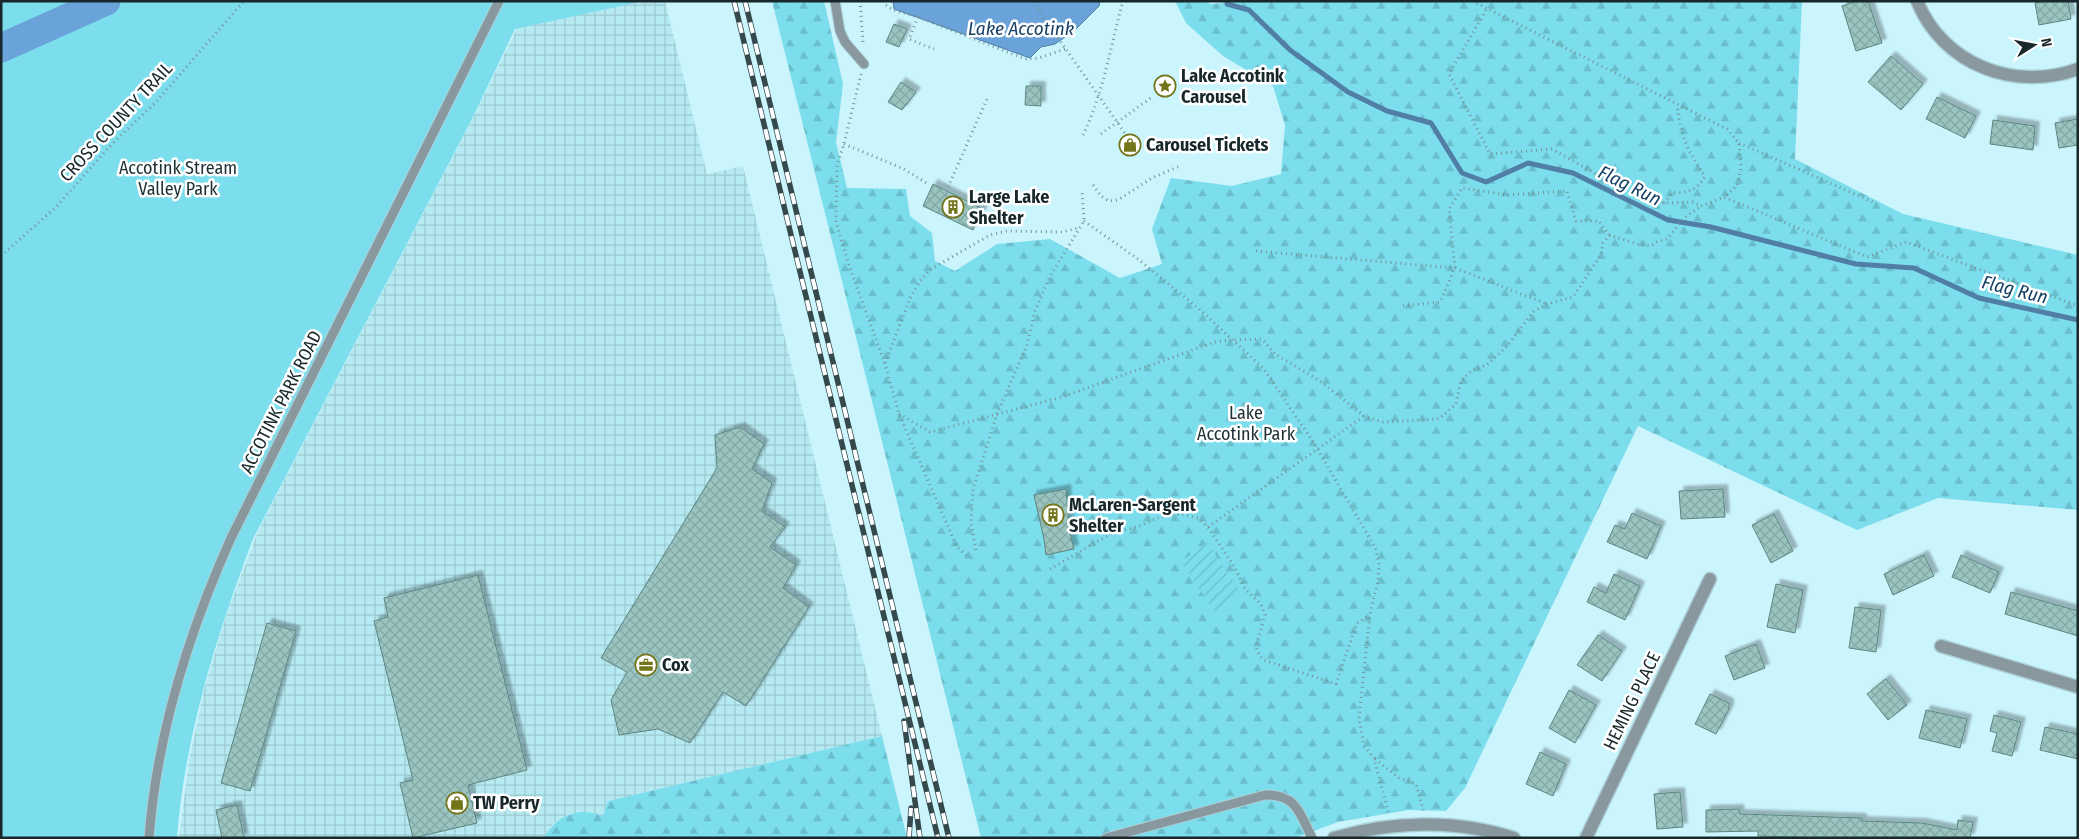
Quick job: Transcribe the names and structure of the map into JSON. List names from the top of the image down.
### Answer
{
  "streets": {
    "street": ["HEMING PLACE"],
    "lane": ["ACCOTINK PARK ROAD"],
    "path": ["CROSS COUNTY TRAIL"]
  },
  "water": ["Lake Accotink", "Flag Run"],
  "parks": ["Accotink Stream Valley Park", "Lake Accotink Park"],
  "places": {
    "place": ["Lake Accotink Carousel"],
    "shop": ["Carousel Tickets", "TW Perry"],
    "building": ["Large Lake Shelter", "McLaren-Sargent Shelter"],
    "office": ["Cox"]
  },
  "north": "right"
}
